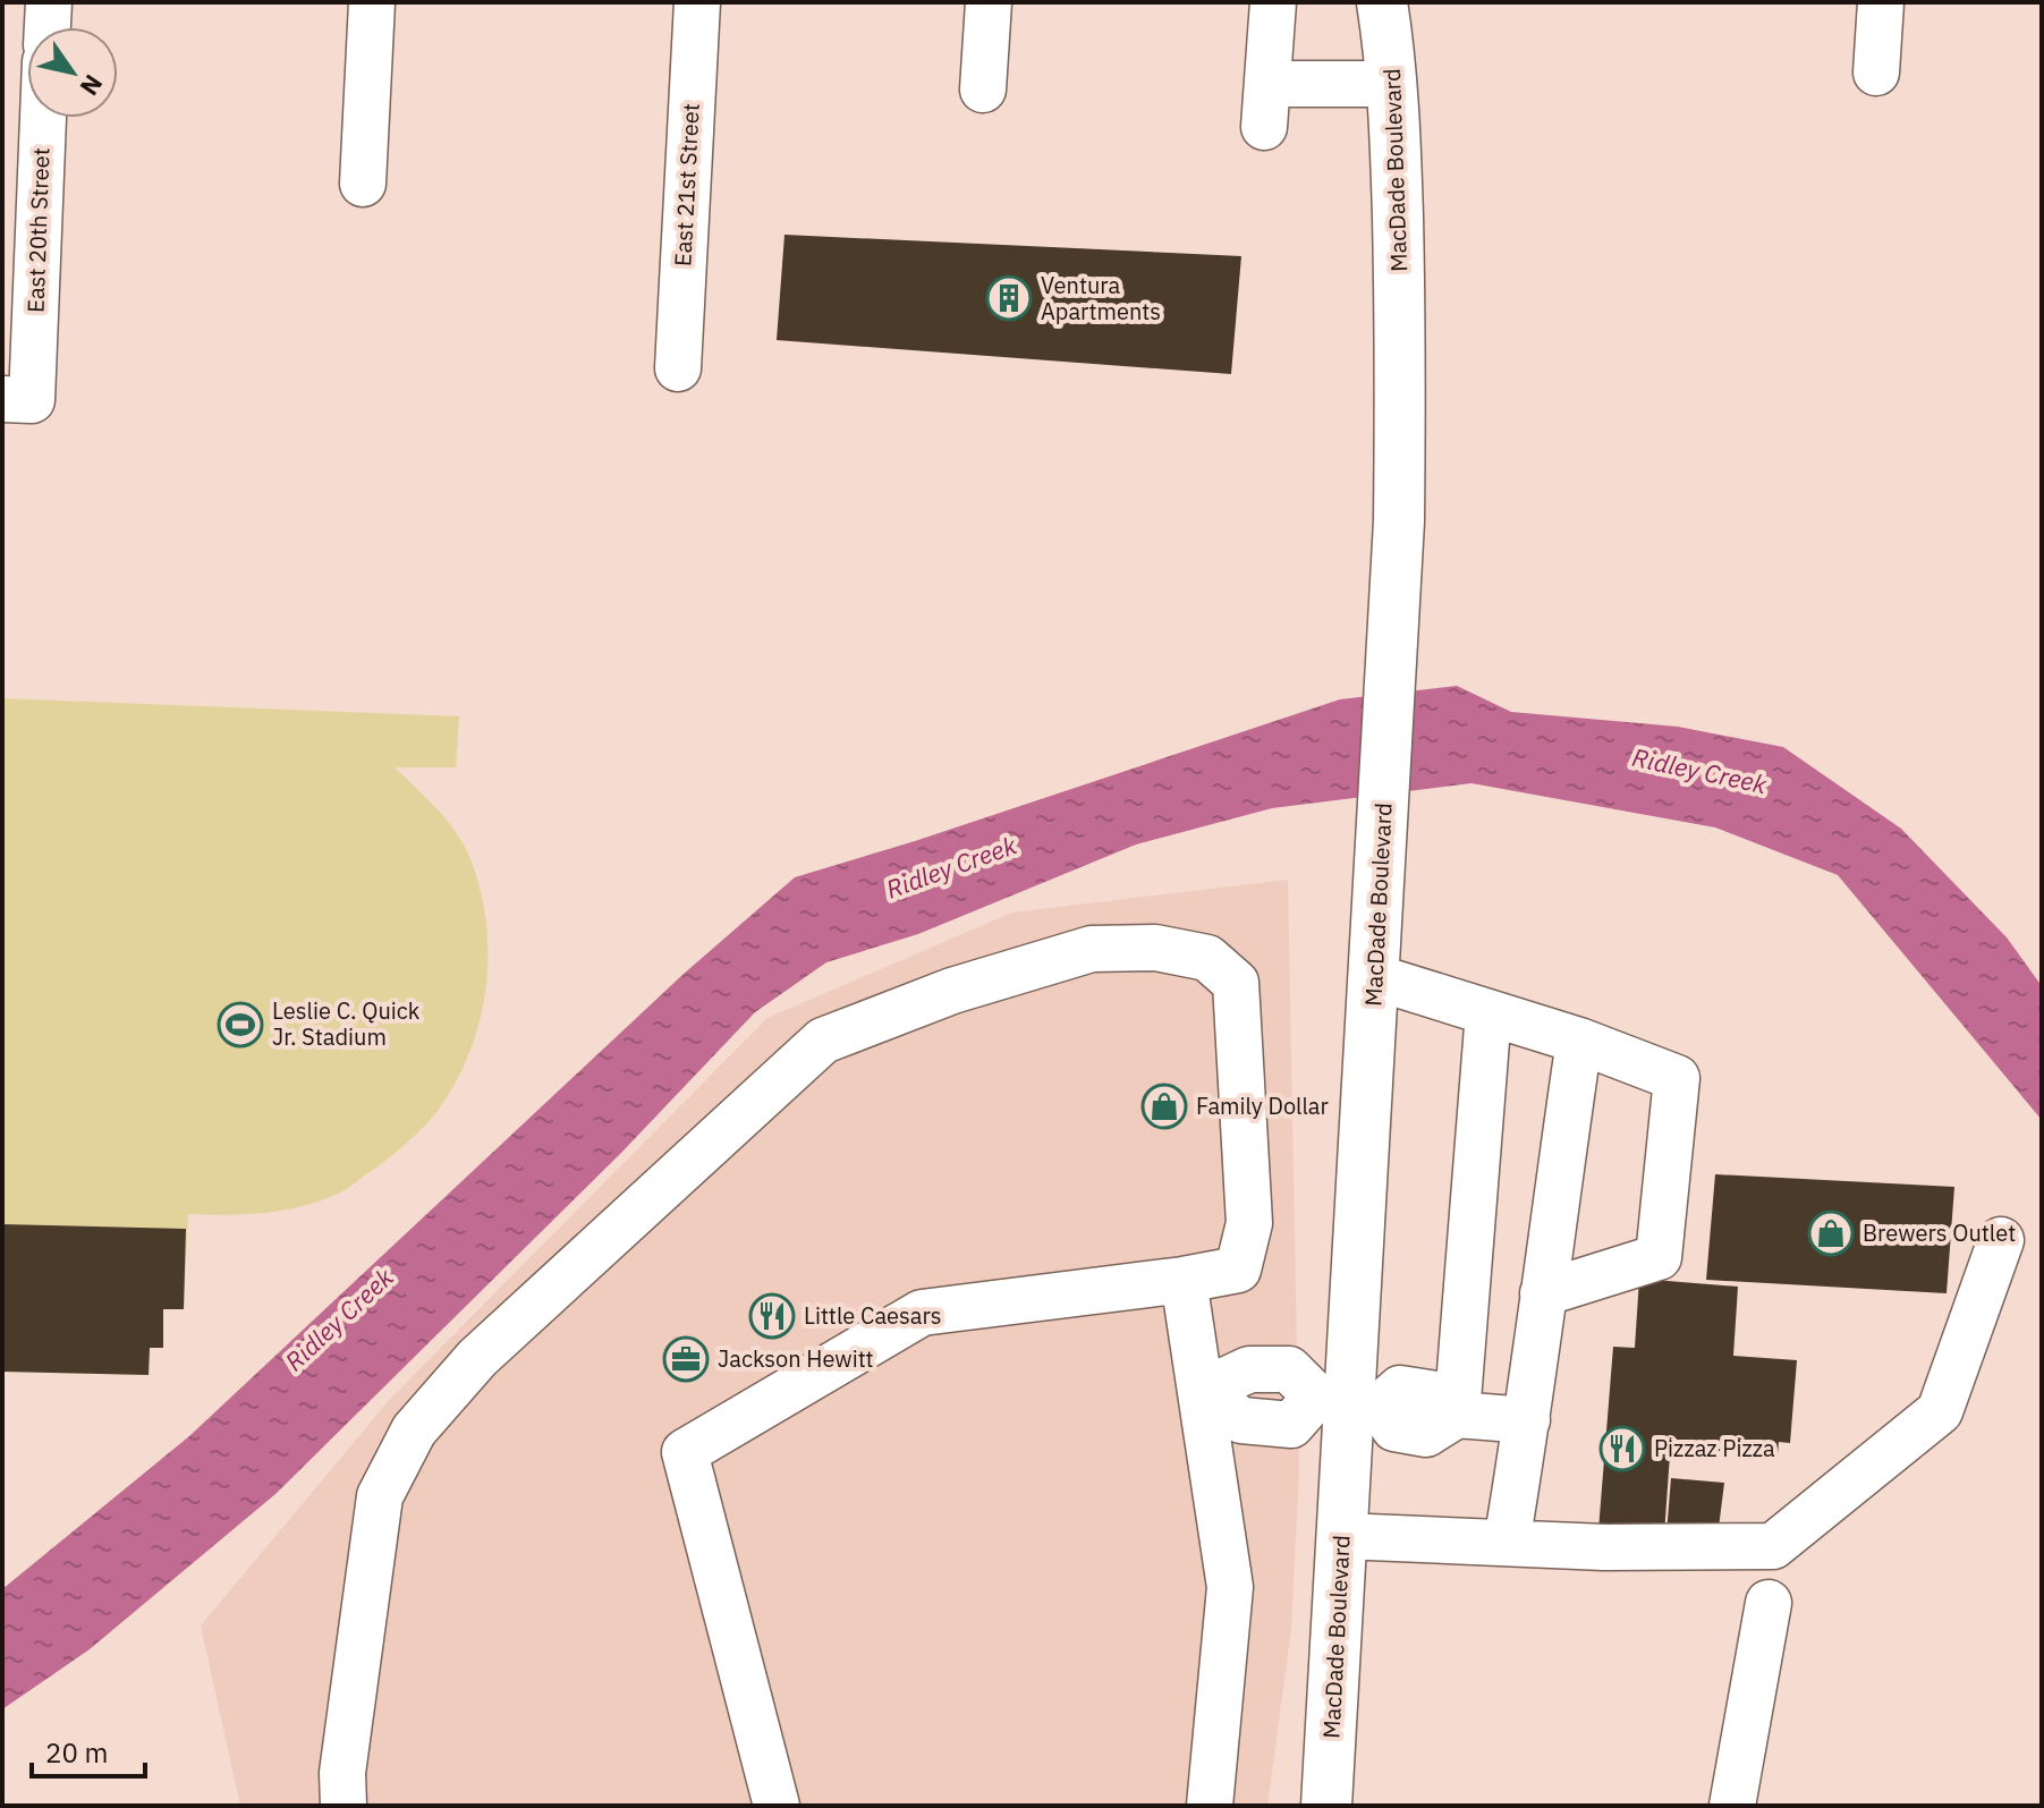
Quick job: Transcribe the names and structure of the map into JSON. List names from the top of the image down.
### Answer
{
  "streets": {
    "main road": ["MacDade Boulevard"],
    "street": ["East 21st Street", "East 20th Street"]
  },
  "water": ["Ridley Creek"],
  "places": {
    "building": ["Ventura Apartments"],
    "sports": ["Leslie C. Quick Jr. Stadium"],
    "shop": ["Family Dollar", "Brewers Outlet"],
    "restaurant": ["Little Caesars", "Pizzaz Pizza"],
    "office": ["Jackson Hewitt"]
  },
  "scale_bar": "20 m",
  "north": "bottom right"
}
